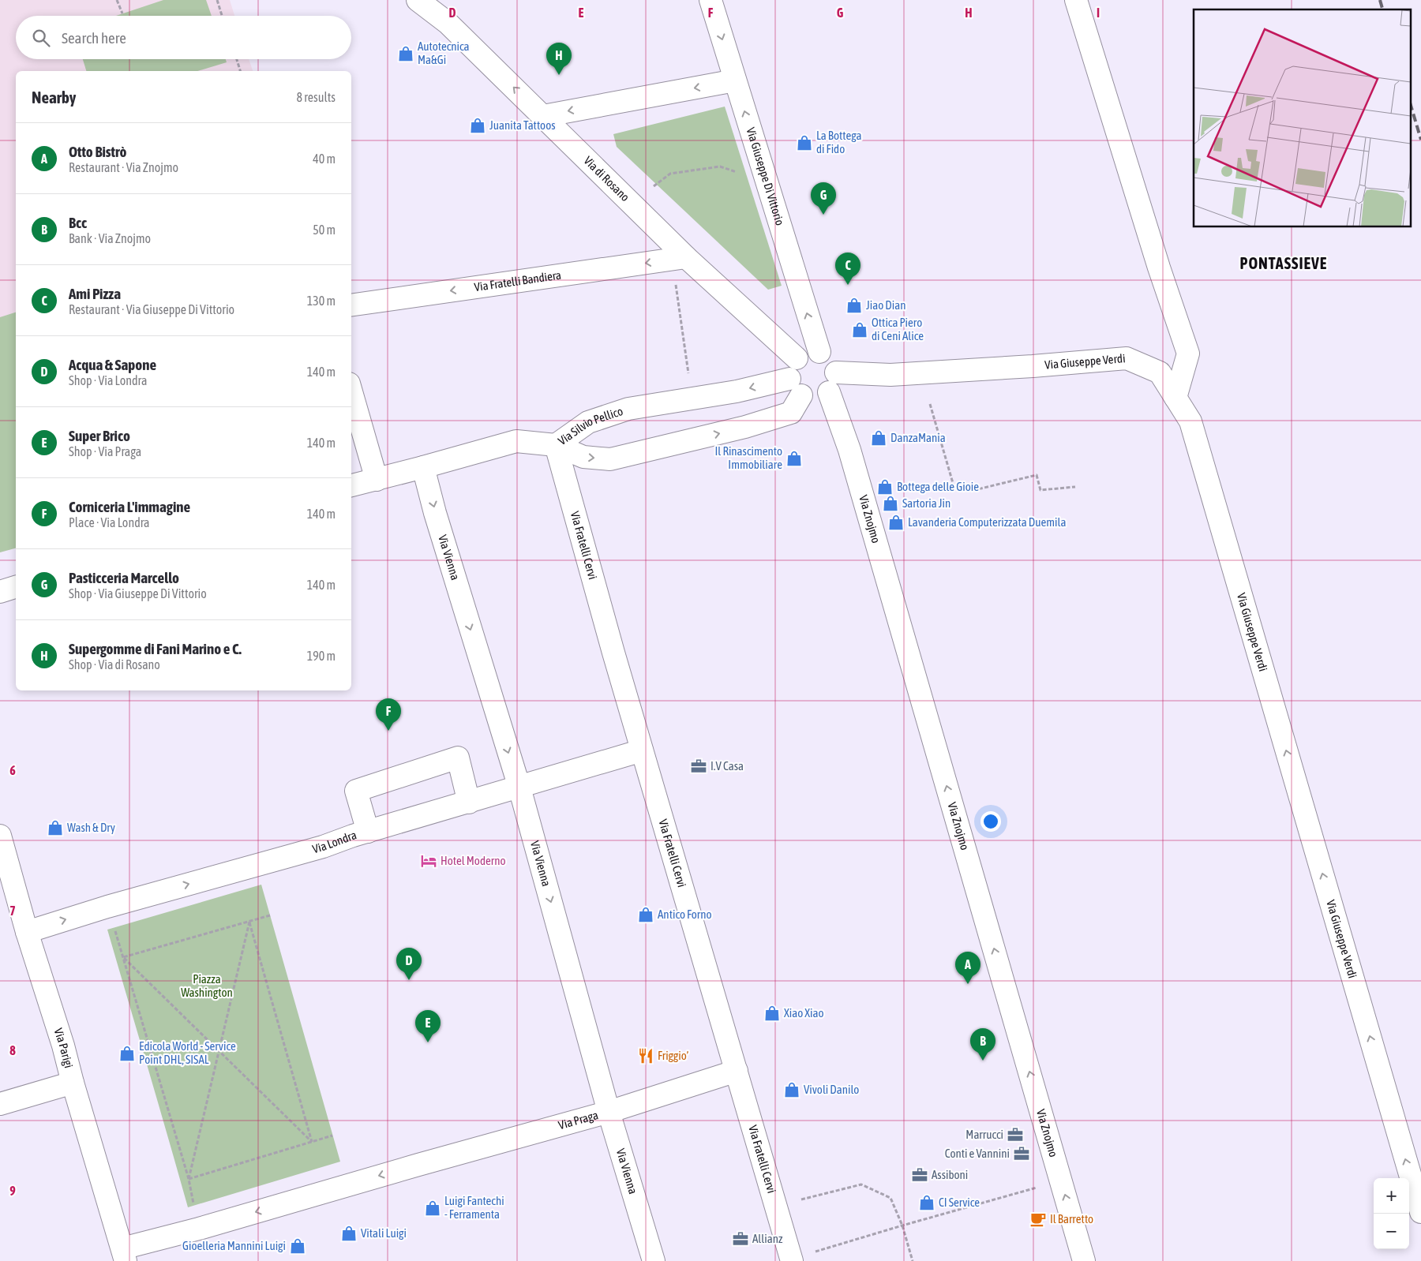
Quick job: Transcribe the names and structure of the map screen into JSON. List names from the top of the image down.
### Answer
{
  "streets": {
    "street": [
      "Via Giuseppe Di Vittorio",
      "Via di Rosano",
      "Via Fratelli Bandiera",
      "Via Giuseppe Verdi",
      "Via Silvio Pellico",
      "Via Znojmo",
      "Via Fratelli Cervi",
      "Via Vienna",
      "Via Londra",
      "Via Parigi",
      "Via Praga"
    ]
  },
  "crossings": [
    ["Via Giuseppe Di Vittorio", "Via di Rosano"],
    ["Via Giuseppe Di Vittorio", "Via Giuseppe Verdi"],
    ["Via Giuseppe Di Vittorio", "Via Silvio Pellico"],
    ["Via Giuseppe Di Vittorio", "Via Znojmo"],
    ["Via di Rosano", "Via Fratelli Bandiera"],
    ["Via di Rosano", "Via Giuseppe Verdi"],
    ["Via di Rosano", "Via Silvio Pellico"],
    ["Via di Rosano", "Via Znojmo"],
    ["Via Giuseppe Verdi", "Via Silvio Pellico"],
    ["Via Giuseppe Verdi", "Via Znojmo"],
    ["Via Silvio Pellico", "Via Znojmo"],
    ["Via Silvio Pellico", "Via Fratelli Cervi"],
    ["Via Silvio Pellico", "Via Vienna"],
    ["Via Fratelli Cervi", "Via Londra"],
    ["Via Fratelli Cervi", "Via Praga"],
    ["Via Vienna", "Via Londra"],
    ["Via Vienna", "Via Praga"],
    ["Via Londra", "Via Parigi"],
    ["Via Parigi", "Via Praga"]
  ],
  "one_way": [
    "Via Giuseppe Verdi",
    "Via Znojmo",
    "Via Vienna",
    "Via Londra",
    "Via Praga"
  ],
  "districts": ["PONTASSIEVE"],
  "parks": ["Piazza Washington"],
  "places": {
    "shop": [
      "Autotecnica Ma&Gi",
      "Juanita Tattoos",
      "La Bottega di Fido",
      "Jiao Dian",
      "Ottica Piero di Ceni Alice",
      "DanzaMania",
      "Il Rinascimento Immobiliare",
      "Bottega delle Gioie",
      "Sartoria Jin",
      "Lavanderia Computerizzata Duemila",
      "Wash & Dry",
      "Antico Forno",
      "Xiao Xiao",
      "Edicola World - Service Point DHL, SISAL",
      "Vivoli Danilo",
      "CI Service",
      "Luigi Fantechi - Ferramenta",
      "Vitali Luigi",
      "Gioelleria Mannini Luigi"
    ],
    "office": [
      "I.V Casa",
      "Marrucci",
      "Conti e Vannini",
      "Assiboni",
      "Allianz"
    ],
    "hotel": ["Hotel Moderno"],
    "restaurant": ["Friggio’"],
    "cafe": ["Il Barretto"]
  },
  "page": {
    "search": "Search here",
    "pins": [
      "H",
      "G",
      "C",
      "F",
      "D",
      "A",
      "E",
      "B"
    ],
    "heading": ["Nearby", "8 results"],
    "list": [
      {
        "mark": "A",
        "name": "Otto Bistrò",
        "note": "Restaurant · Via Znojmo",
        "value": "40 m"
      },
      {
        "mark": "B",
        "name": "Bcc",
        "note": "Bank · Via Znojmo",
        "value": "50 m"
      },
      {
        "mark": "C",
        "name": "Ami Pizza",
        "note": "Restaurant · Via Giuseppe Di Vittorio",
        "value": "130 m"
      },
      {
        "mark": "D",
        "name": "Acqua & Sapone",
        "note": "Shop · Via Londra",
        "value": "140 m"
      },
      {
        "mark": "E",
        "name": "Super Brico",
        "note": "Shop · Via Praga",
        "value": "140 m"
      },
      {
        "mark": "F",
        "name": "Corniceria L'immagine",
        "note": "Place · Via Londra",
        "value": "140 m"
      },
      {
        "mark": "G",
        "name": "Pasticceria Marcello",
        "note": "Shop · Via Giuseppe Di Vittorio",
        "value": "140 m"
      },
      {
        "mark": "H",
        "name": "Supergomme di Fani Marino e C.",
        "note": "Shop · Via di Rosano",
        "value": "190 m"
      }
    ],
    "map_buttons": ["+", "−"]
  },
  "grid": {
    "columns": [
      "D",
      "E",
      "F",
      "G",
      "H",
      "I"
    ],
    "rows": [
      "6",
      "7",
      "8",
      "9"
    ]
  }
}
